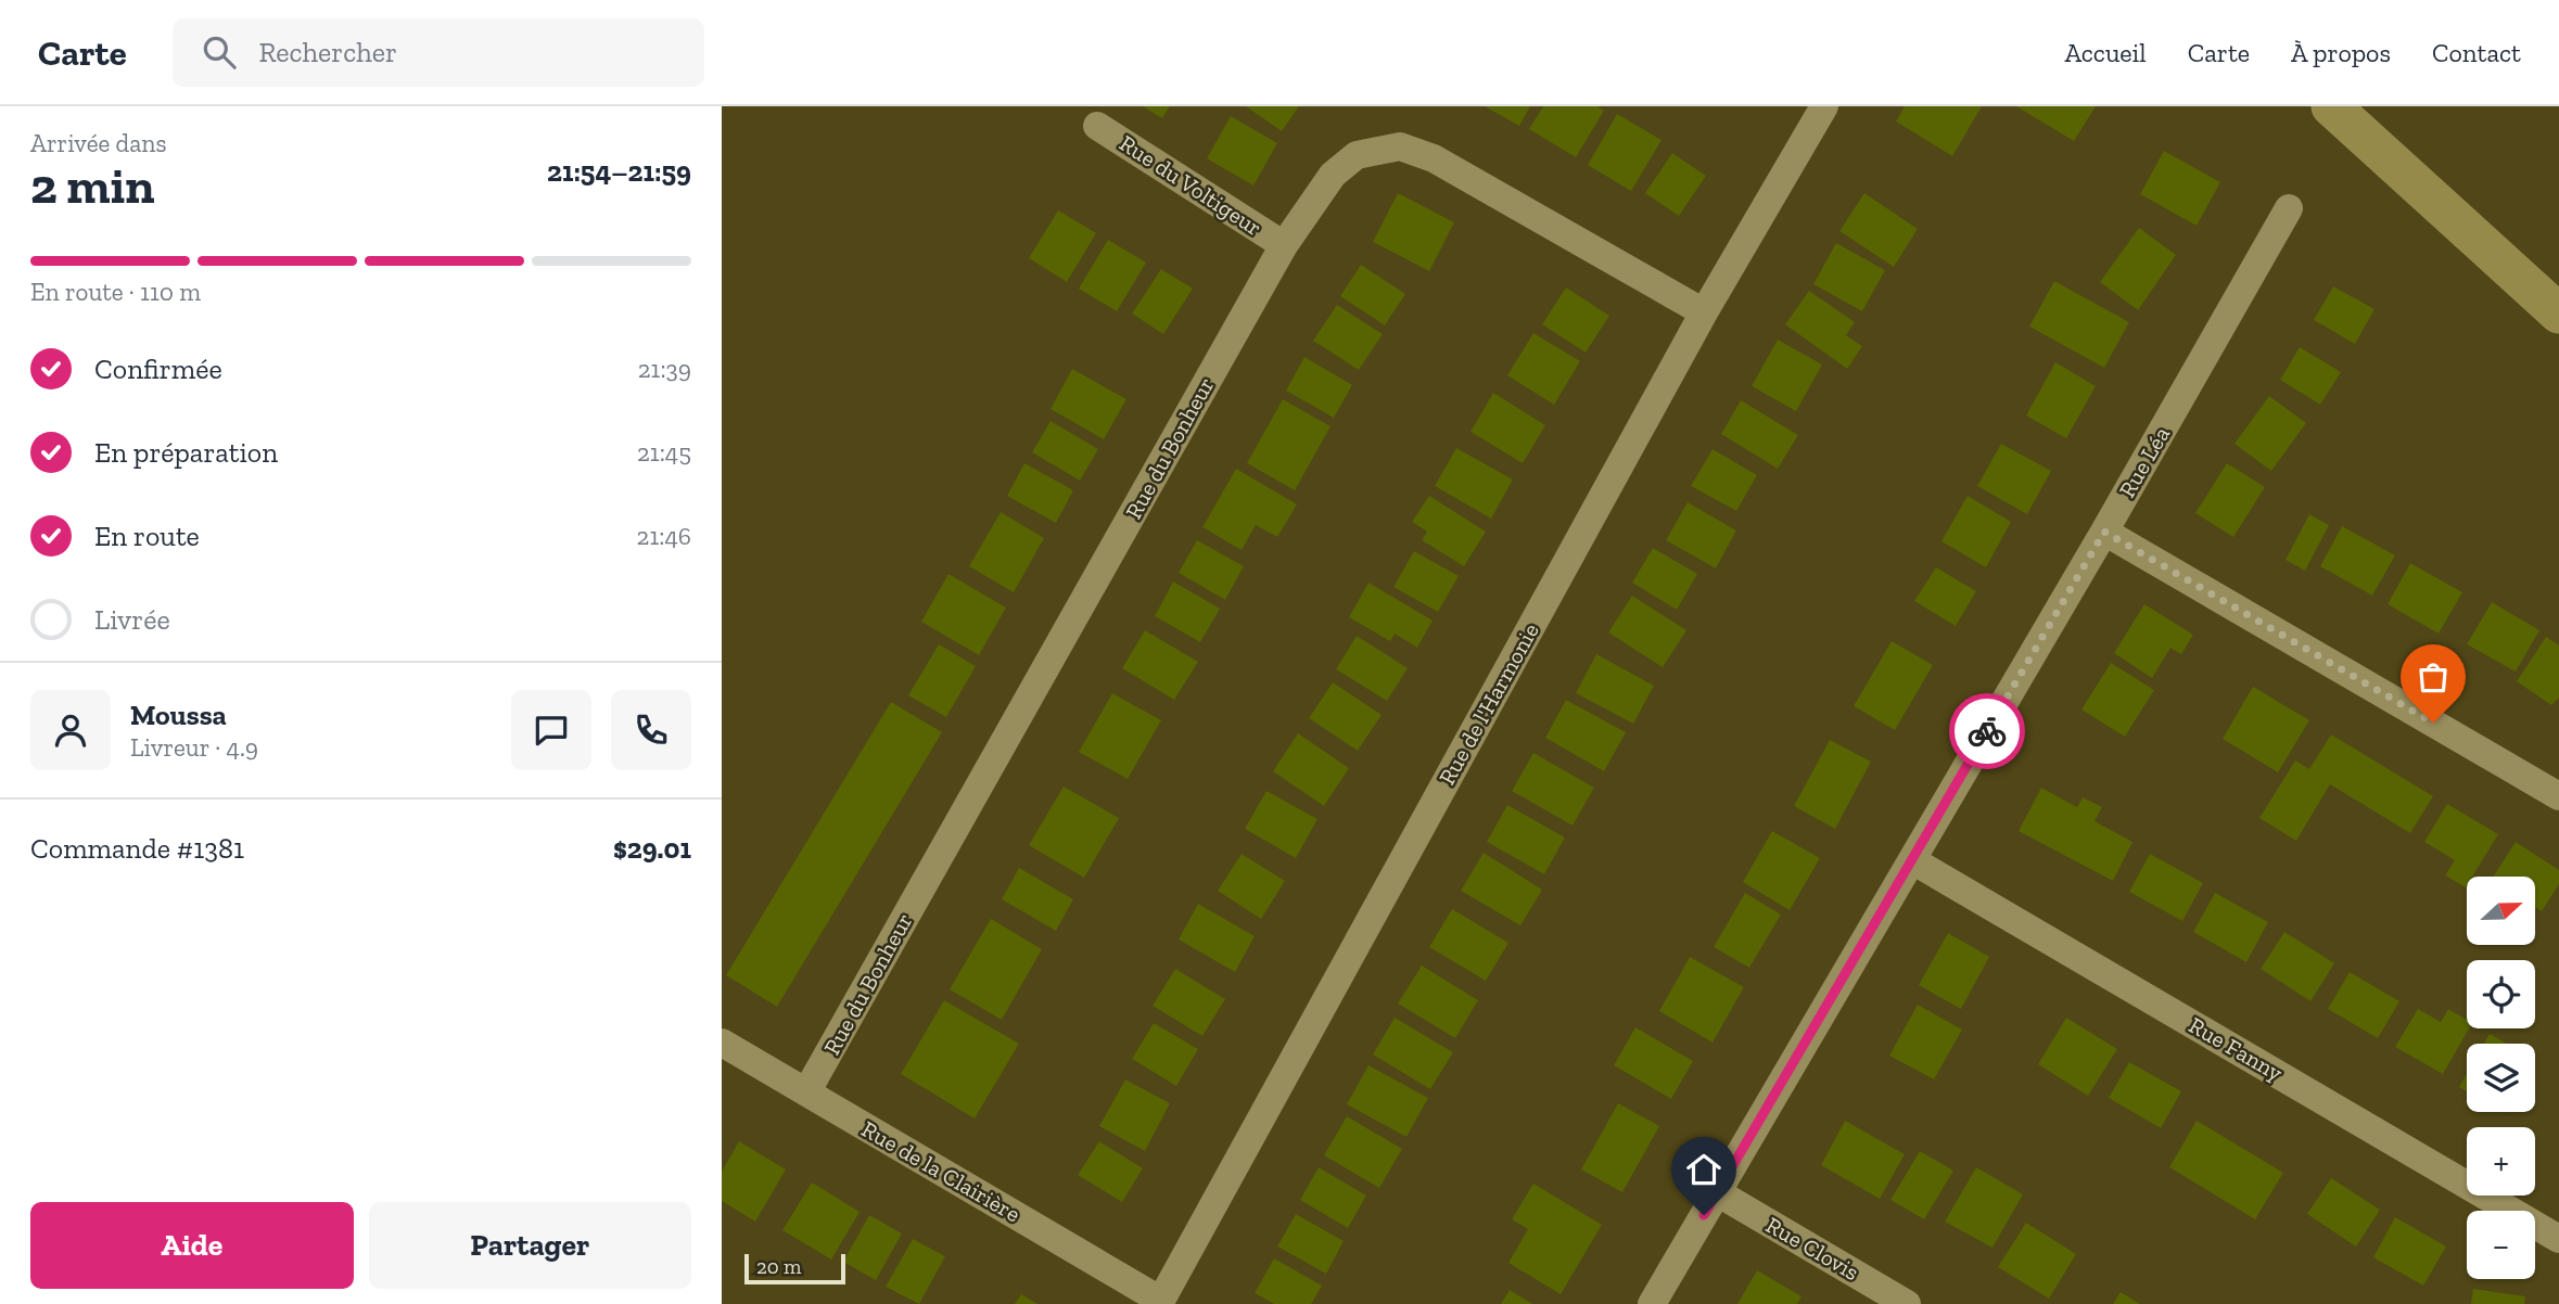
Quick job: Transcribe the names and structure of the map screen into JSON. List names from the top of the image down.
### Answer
{
  "streets": {
    "street": [
      "Rue du Voltigeur",
      "Rue du Bonheur",
      "Rue Léa",
      "Rue de l'Harmonie",
      "Rue Fanny",
      "Rue de la Clairière",
      "Rue Clovis"
    ]
  },
  "crossings": [
    ["Rue du Voltigeur", "Rue du Bonheur"],
    ["Rue du Bonheur", "Rue de l'Harmonie"],
    ["Rue du Bonheur", "Rue de la Clairière"],
    ["Rue Léa", "Rue Fanny"],
    ["Rue Léa", "Rue Clovis"],
    ["Rue de l'Harmonie", "Rue de la Clairière"]
  ],
  "scale_bar": "20 m",
  "north": "right",
  "page": {
    "header": "Carte",
    "search": "Rechercher",
    "nav": [
      "Accueil",
      "Carte",
      "À propos",
      "Contact"
    ],
    "heading": ["2 min", "Arrivée dans", "21:54–21:59"],
    "panel": [
      "Moussa",
      "Livreur · 4.9",
      "Commande #1381",
      "$29.01"
    ],
    "bar": "En route · 110 m",
    "list": [
      ["Confirmée", "21:39"],
      ["En préparation", "21:45"],
      ["En route", "21:46"],
      "Livrée"
    ],
    "map_buttons": ["+", "−"],
    "buttons": ["Aide", "Partager"],
    "scale": "20 m"
  }
}
